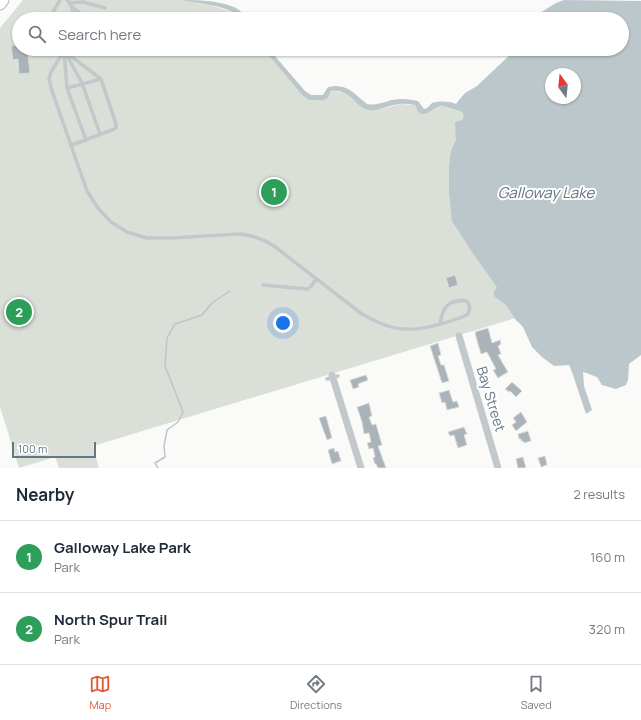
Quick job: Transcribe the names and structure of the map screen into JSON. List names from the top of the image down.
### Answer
{
  "streets": {
    "street": ["Bay Street"]
  },
  "water": ["Galloway Lake"],
  "scale_bar": "100 m",
  "north": "top",
  "page": {
    "search": "Search here",
    "pins": ["1", "2"],
    "scale": "100 m",
    "heading": ["Nearby", "2 results"],
    "list": [
      {
        "mark": "1",
        "name": "Galloway Lake Park",
        "note": "Park",
        "value": "160 m"
      },
      {
        "mark": "2",
        "name": "North Spur Trail",
        "note": "Park",
        "value": "320 m"
      }
    ],
    "nav": ["Map", "Directions", "Saved"]
  }
}
